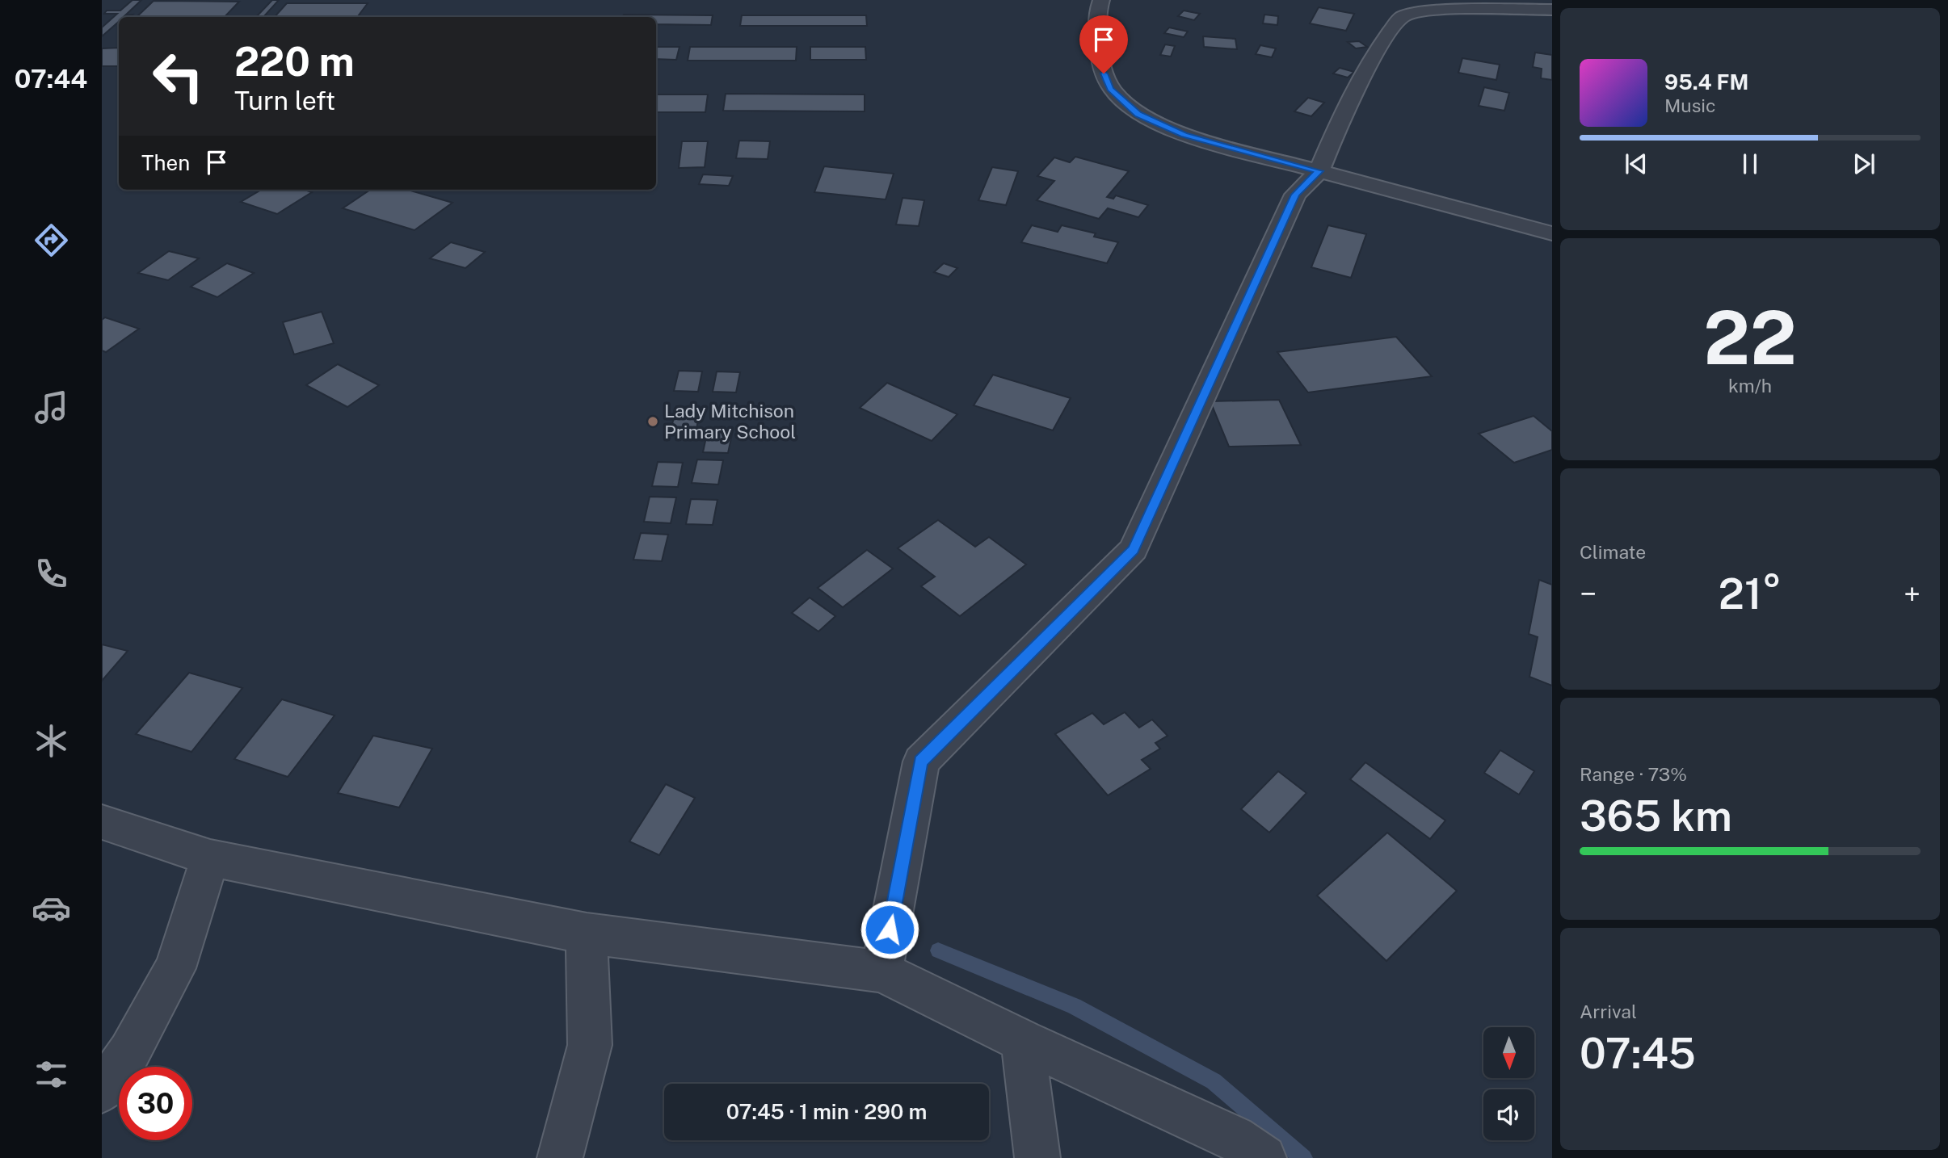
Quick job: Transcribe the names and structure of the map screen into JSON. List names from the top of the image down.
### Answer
{
  "places": ["Lady Mitchison Primary School"],
  "north": "bottom",
  "page": {
    "tabs": "07:44",
    "turn": ["220 m", "Turn left"],
    "song": ["95.4 FM", "Music"],
    "then": "Then",
    "tile": [
      ["22", "km/h"],
      "Climate",
      ["Range · 73%", "365 km"],
      ["Arrival", "07:45"]
    ],
    "heat": ["−", "21°", "+"],
    "limit": "30",
    "trip": "07:45 · 1 min · 290 m"
  }
}
